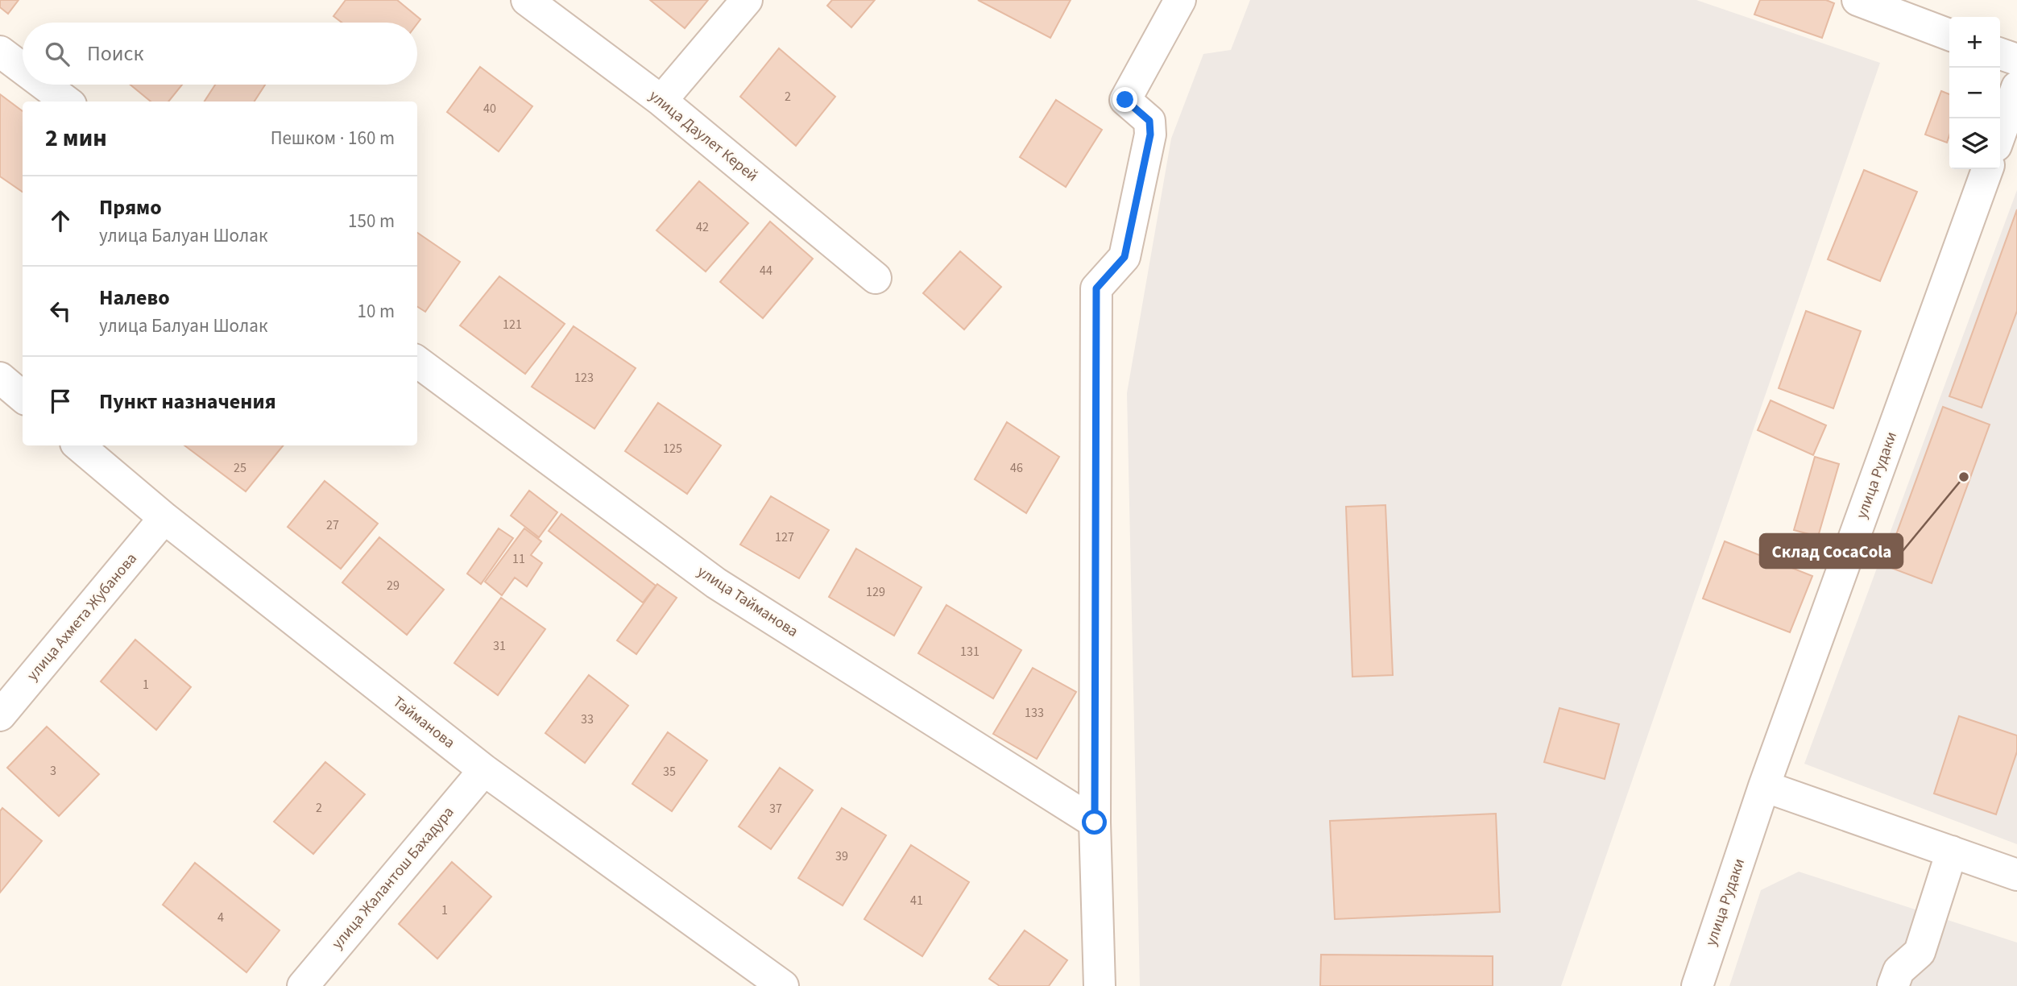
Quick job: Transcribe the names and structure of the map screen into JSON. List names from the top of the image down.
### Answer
{
  "streets": {
    "street": [
      "улица Даулет Керей",
      "улица Рудаки",
      "улица Тайманова",
      "улица Ахмета Жубанова",
      "Тайманова",
      "улица Жалантош Бахадура"
    ]
  },
  "crossings": [
    ["улица Ахмета Жубанова", "Тайманова"],
    ["Тайманова", "улица Жалантош Бахадура"]
  ],
  "places": ["Склад CocaCola"],
  "house_numbers": [
    "2",
    "40",
    "42",
    "44",
    "121",
    "123",
    "125",
    "25",
    "46",
    "27",
    "127",
    "11",
    "29",
    "129",
    "31",
    "131",
    "1",
    "133",
    "33",
    "3",
    "35",
    "2",
    "37",
    "39",
    "41",
    "1",
    "4"
  ],
  "page": {
    "map_buttons": ["+", "−"],
    "search": "Поиск",
    "heading": ["2 мин", "Пешком · 160 m"],
    "list": [
      ["Прямо", "улица Балуан Шолак", "150 m"],
      ["Налево", "улица Балуан Шолак", "10 m"],
      "Пункт назначения"
    ]
  }
}
